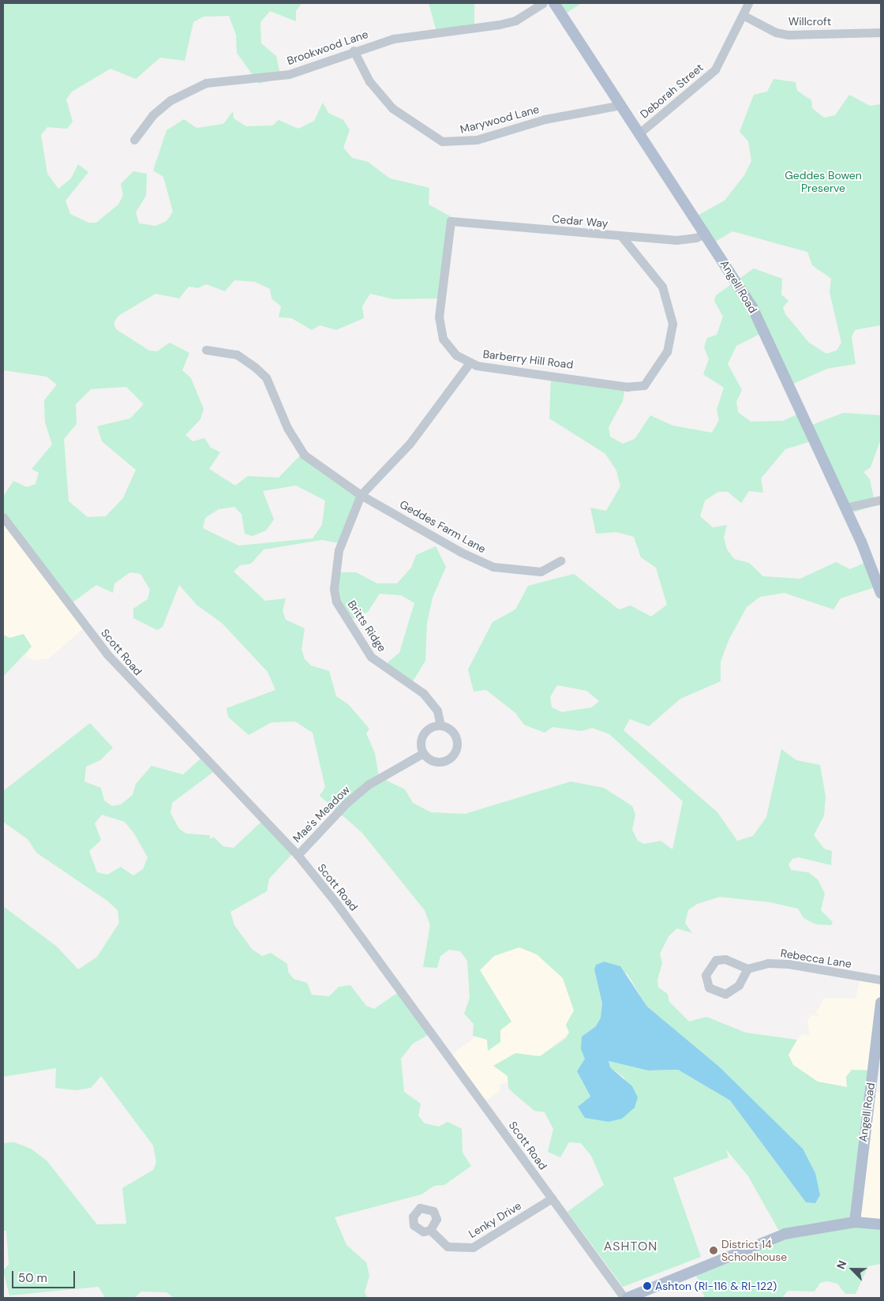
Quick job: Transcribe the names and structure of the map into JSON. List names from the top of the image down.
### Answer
{
  "streets": {
    "main road": ["Angell Road"],
    "street": [
      "Willcroft",
      "Brookwood Lane",
      "Deborah Street",
      "Marywood Lane",
      "Cedar Way",
      "Barberry Hill Road",
      "Geddes Farm Lane",
      "Britts Ridge",
      "Scott Road",
      "Mae's Meadow",
      "Rebecca Lane",
      "Lenky Drive"
    ]
  },
  "crossings": [
    ["Willcroft", "Deborah Street"],
    ["Brookwood Lane", "Marywood Lane"],
    ["Deborah Street", "Angell Road"],
    ["Marywood Lane", "Angell Road"],
    ["Cedar Way", "Angell Road"],
    ["Cedar Way", "Barberry Hill Road"],
    ["Barberry Hill Road", "Britts Ridge"],
    ["Geddes Farm Lane", "Britts Ridge"],
    ["Britts Ridge", "Mae's Meadow"],
    ["Scott Road", "Mae's Meadow"],
    ["Scott Road", "Lenky Drive"]
  ],
  "districts": ["ASHTON"],
  "parks": ["Geddes Bowen Preserve"],
  "places": ["District 14 Schoolhouse", "Ashton (RI-116 & RI-122)"],
  "scale_bar": "50 m",
  "north": "top left"
}
